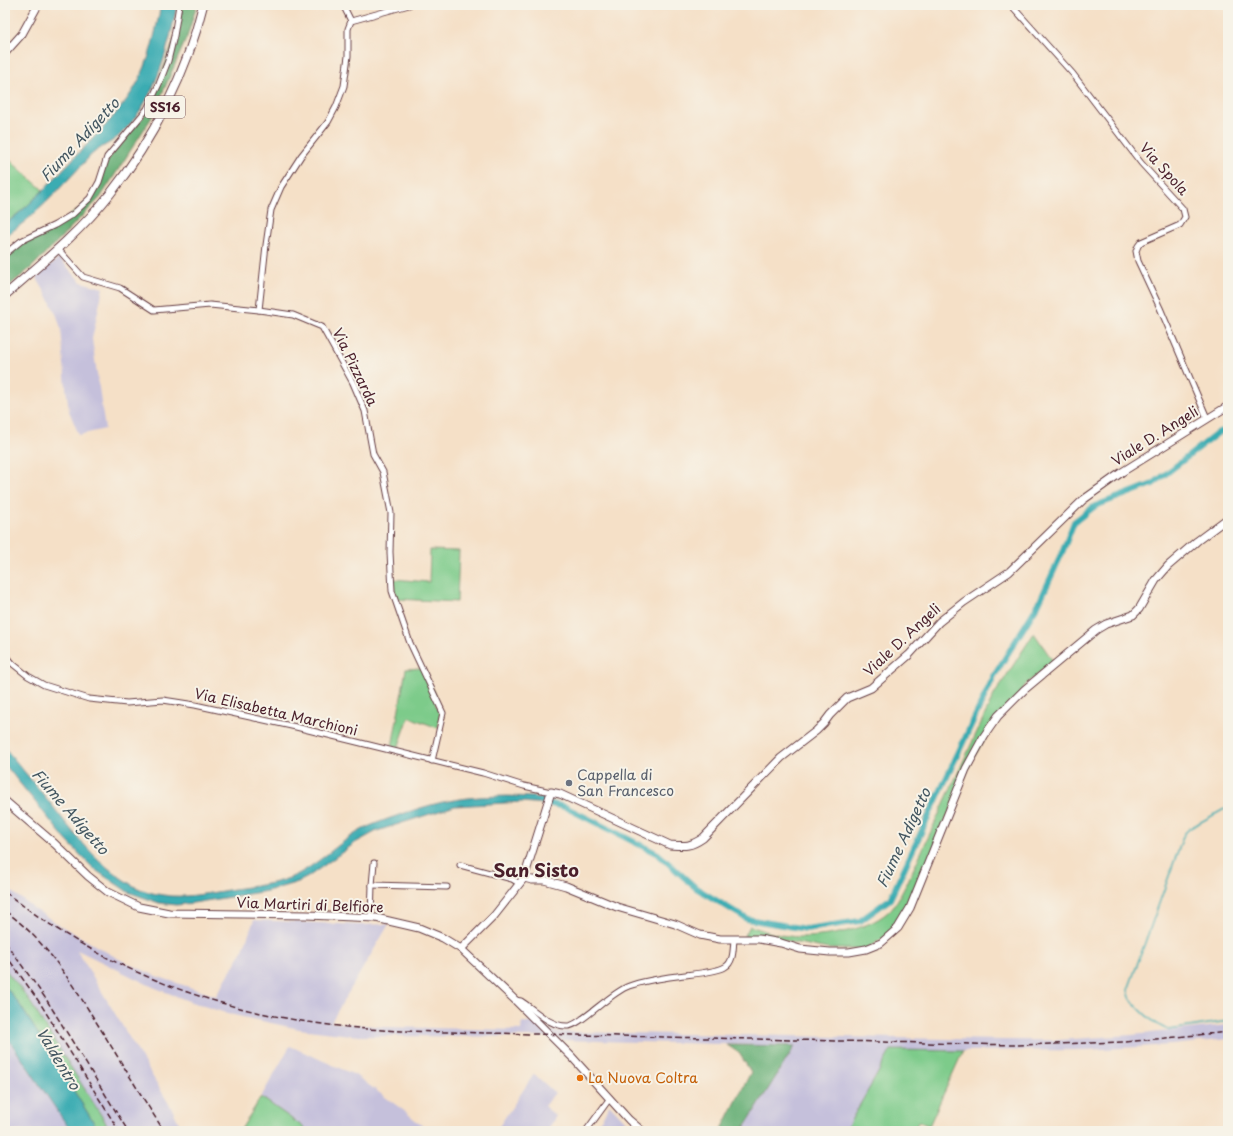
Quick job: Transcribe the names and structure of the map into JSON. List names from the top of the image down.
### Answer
{
  "streets": {
    "main road": ["SS16"],
    "street": [
      "Via Spola",
      "Via Pizzarda",
      "Viale D. Angeli",
      "Via Elisabetta Marchioni",
      "Via Martiri di Belfiore"
    ]
  },
  "crossings": [
    ["SS16", "Via Pizzarda"],
    ["Via Spola", "Viale D. Angeli"],
    ["Via Pizzarda", "Via Elisabetta Marchioni"],
    ["Viale D. Angeli", "Via Elisabetta Marchioni"]
  ],
  "districts": ["San Sisto"],
  "water": ["Fiume Adigetto", "Valdentro"],
  "places": ["Cappella di San Francesco", "La Nuova Coltra"]
}
